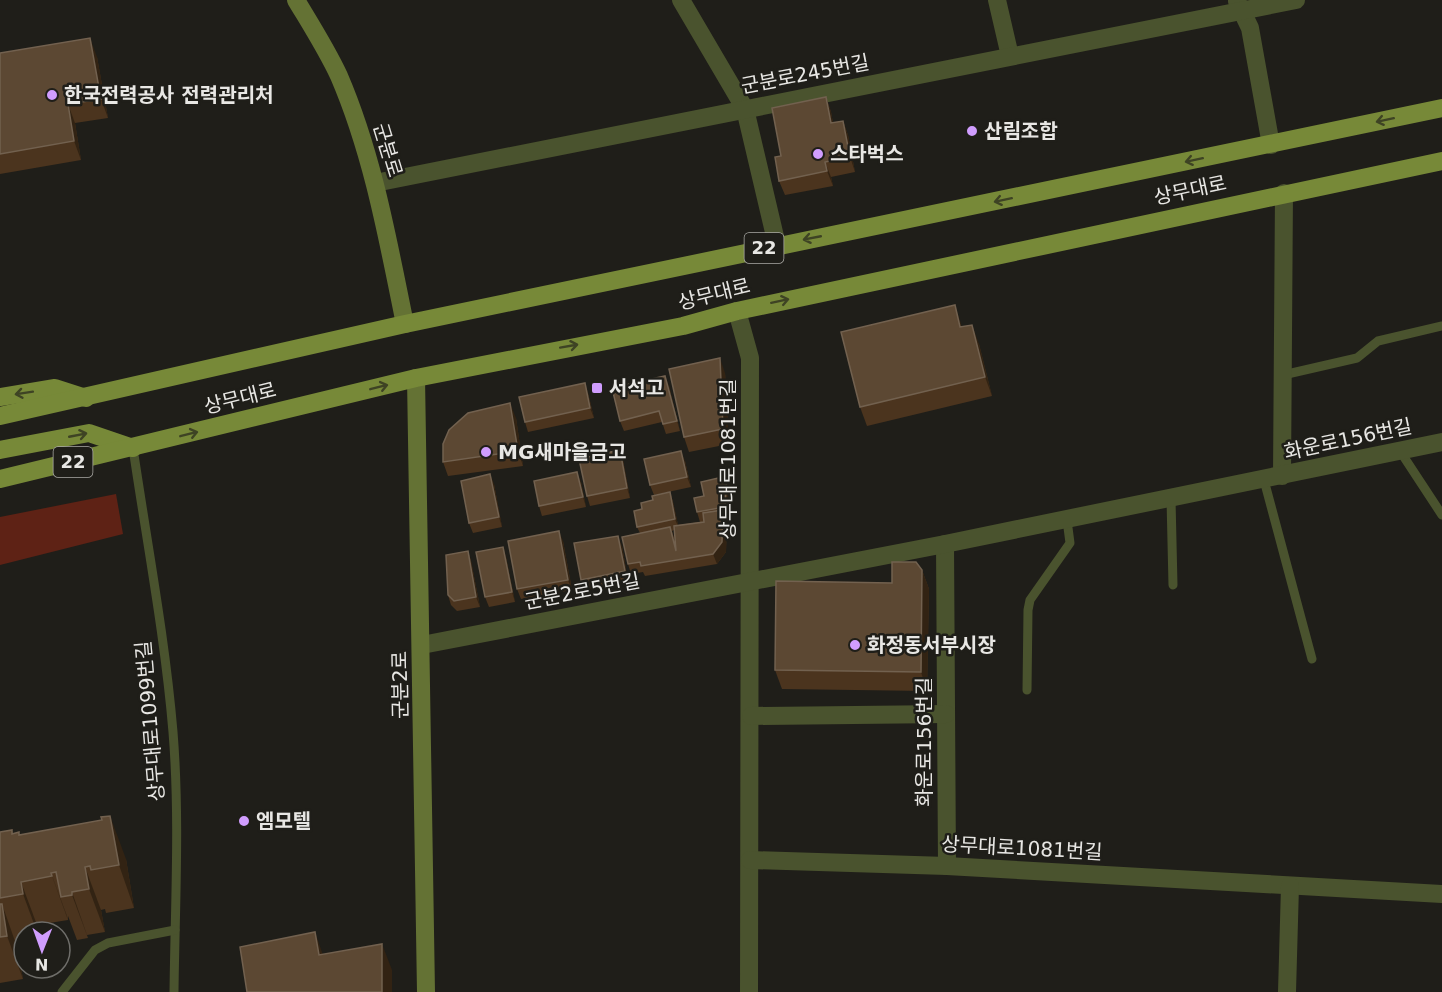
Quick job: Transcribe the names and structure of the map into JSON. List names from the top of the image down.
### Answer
{
  "streets": {
    "main road": ["상무대로", "22"],
    "street": [
      "군분로245번길",
      "군분로",
      "화운로156번길",
      "상무대로1081번길",
      "군분2로5번길",
      "군분2로"
    ],
    "lane": ["상무대로1099번길"]
  },
  "crossings": [
    ["군분로245번길", "군분로"],
    ["군분로", "상무대로"],
    ["상무대로", "22"],
    ["상무대로", "상무대로1081번길"],
    ["상무대로", "군분2로"],
    ["상무대로", "상무대로1099번길"],
    ["22", "상무대로1099번길"],
    ["화운로156번길", "상무대로1081번길"],
    ["화운로156번길", "군분2로5번길"],
    ["상무대로1081번길", "군분2로5번길"],
    ["군분2로5번길", "군분2로"]
  ],
  "places": {
    "other": [
      "한국전력공사 전력관리처",
      "산림조합",
      "스타벅스",
      "MG새마을금고",
      "화정동서부시장",
      "엠모텔"
    ],
    "transit": ["서석고"]
  },
  "north": "bottom"
}
